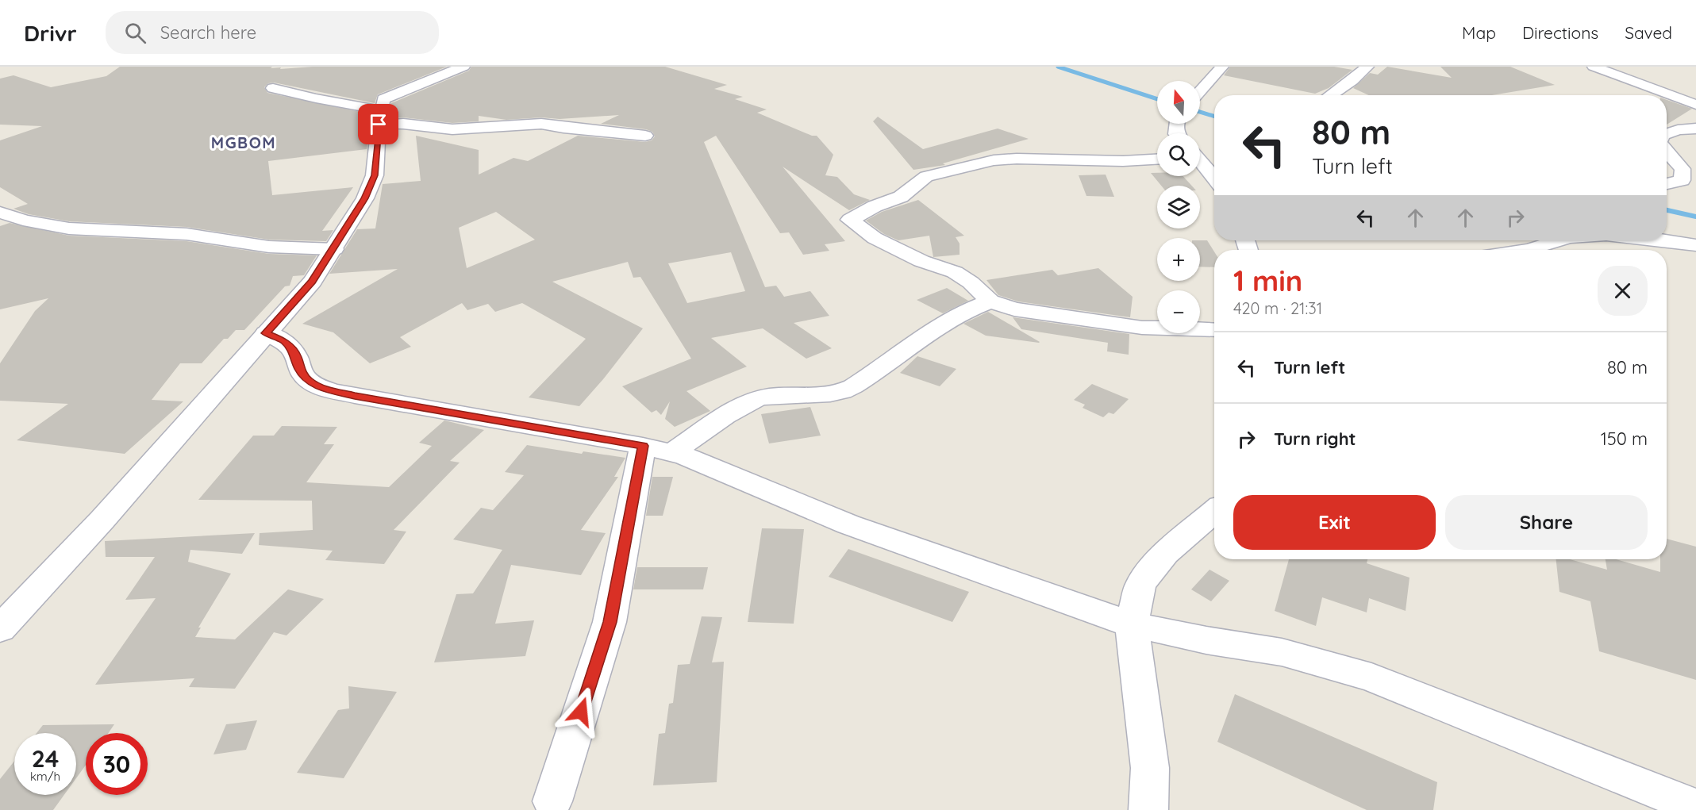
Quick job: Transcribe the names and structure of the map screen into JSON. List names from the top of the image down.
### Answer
{
  "districts": ["MGBOM"],
  "north": "top",
  "page": {
    "header": "Drivr",
    "search": "Search here",
    "nav": ["Map", "Directions", "Saved"],
    "map_buttons": ["+", "−"],
    "turn": ["80 m", "Turn left"],
    "heading": ["1 min", "420 m · 21:31"],
    "list": [
      {
        "name": "Turn left",
        "value": "80 m"
      },
      {
        "name": "Turn right",
        "value": "150 m"
      }
    ],
    "buttons": ["Exit", "Share"],
    "speed": "24 km/h",
    "limit": "30"
  }
}
